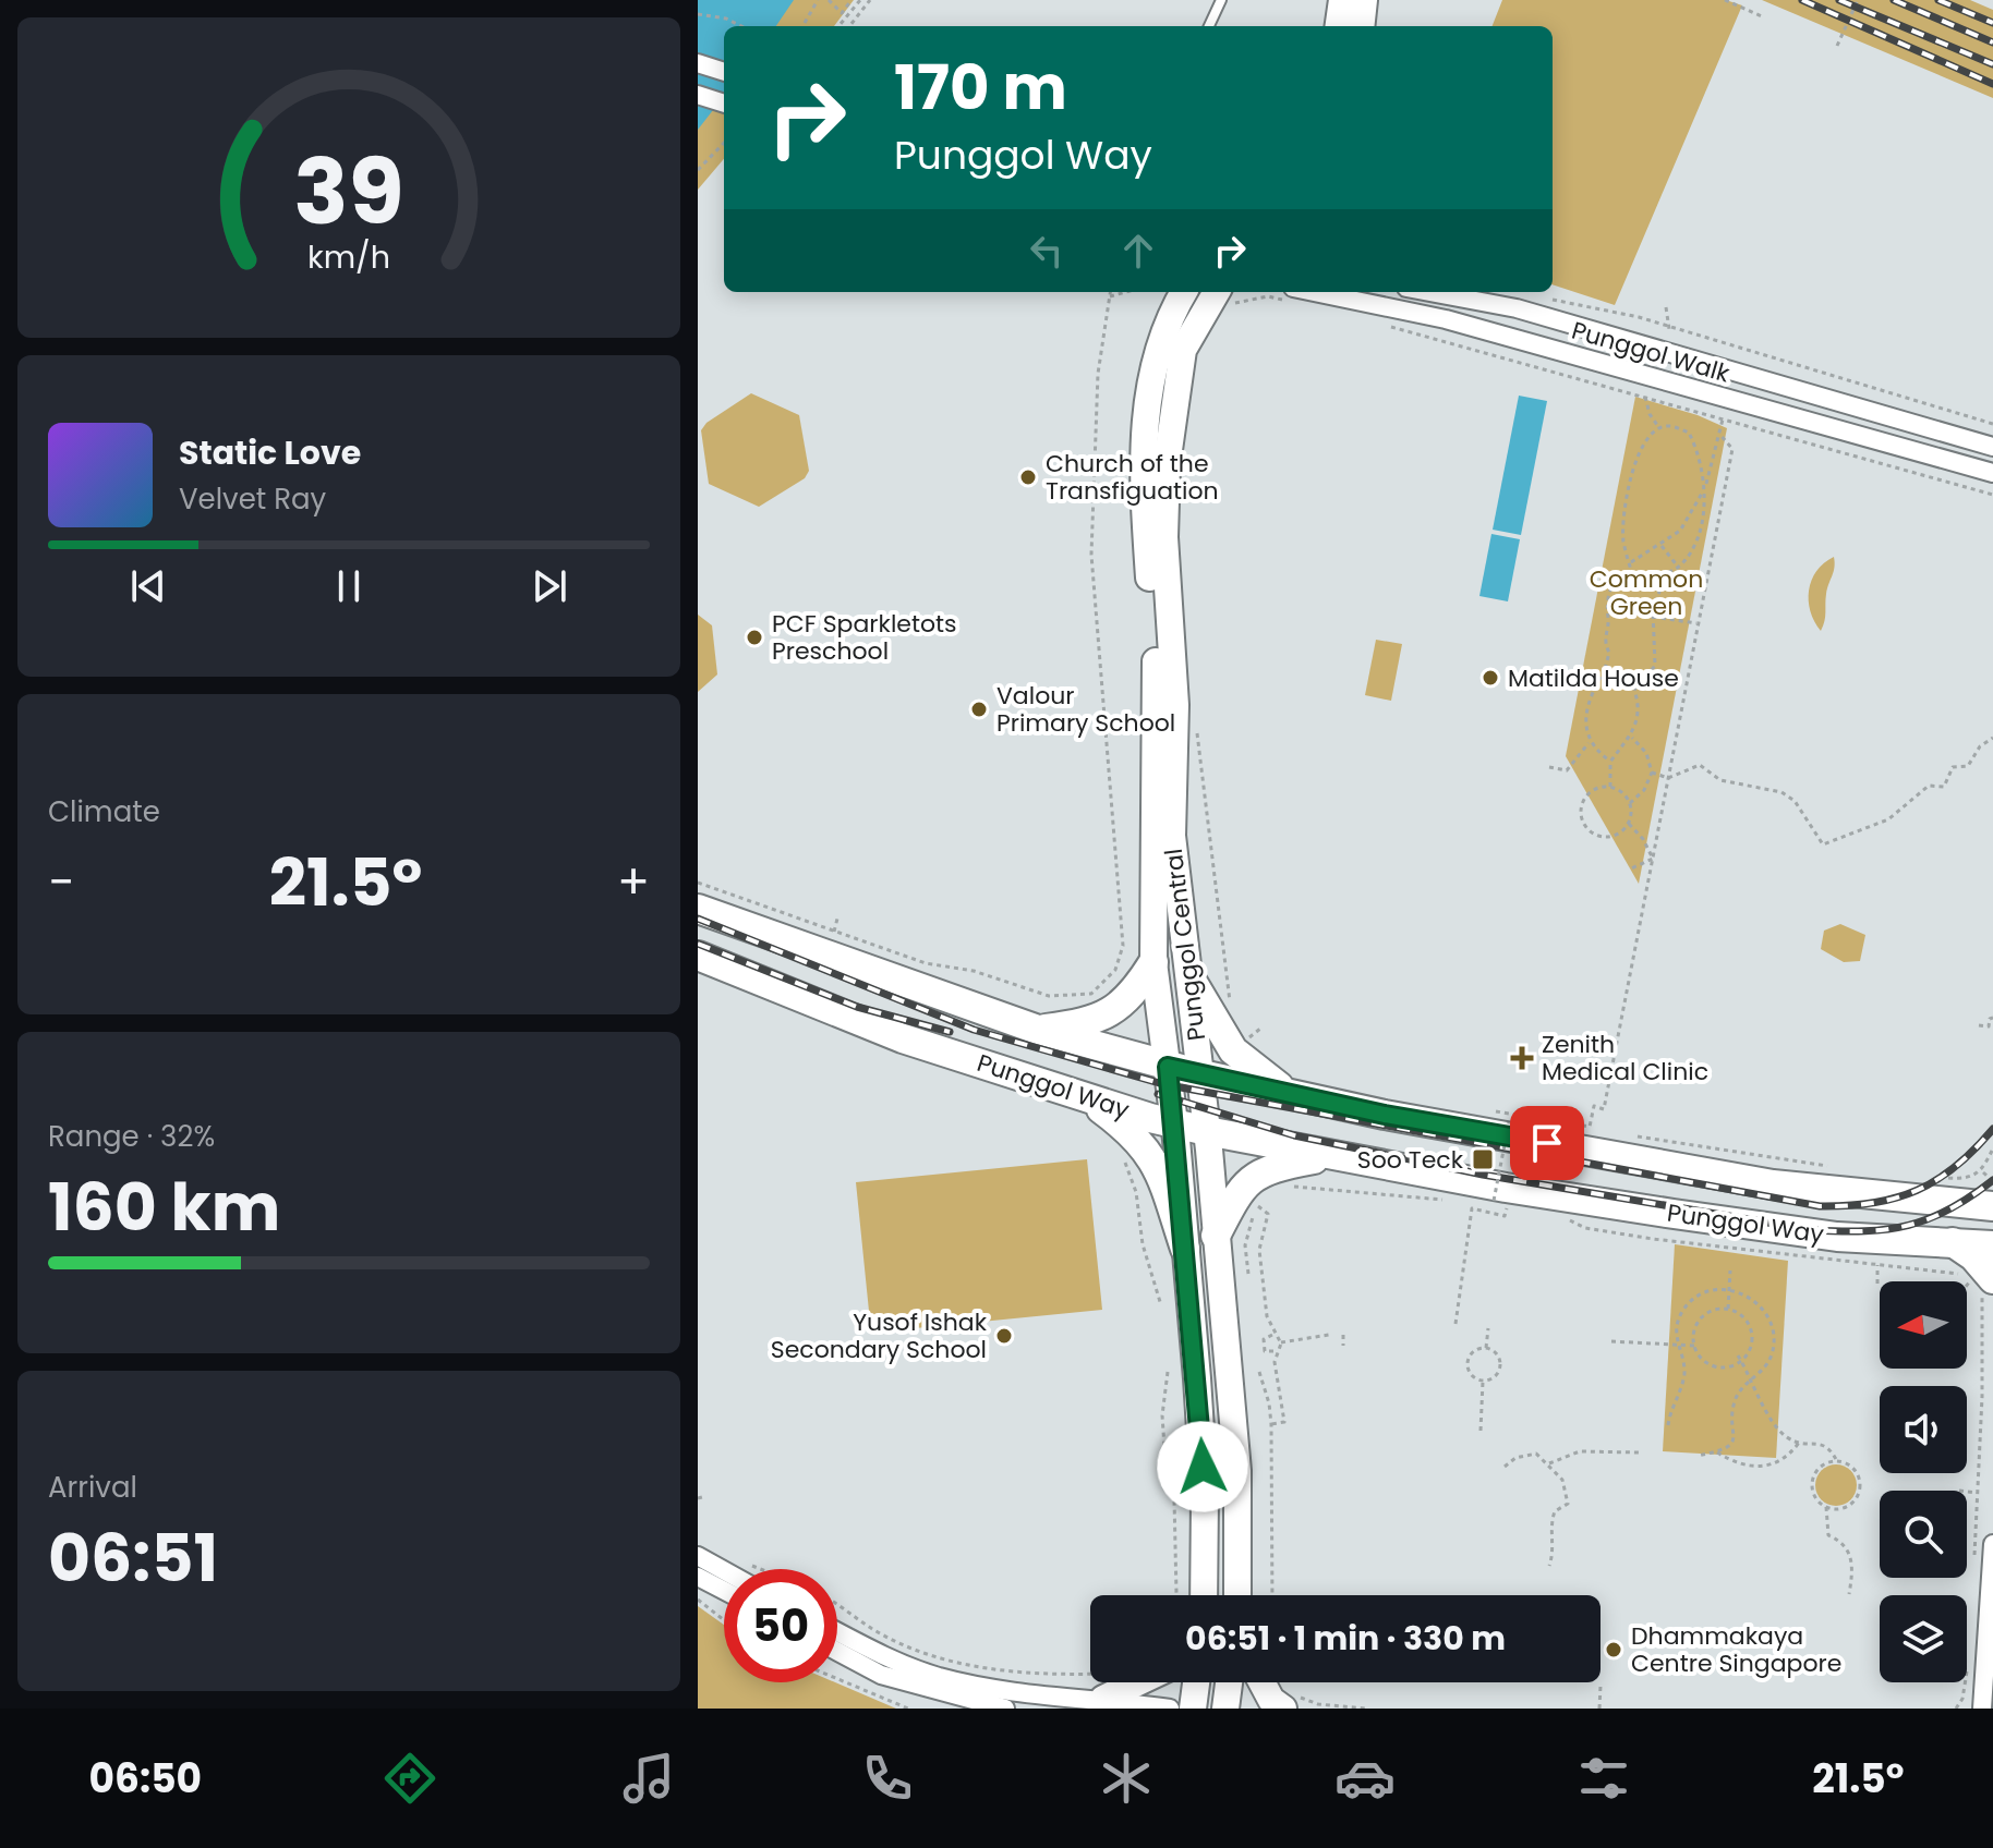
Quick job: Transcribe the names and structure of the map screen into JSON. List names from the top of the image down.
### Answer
{
  "streets": {
    "main road": ["Punggol Central", "Punggol Way"],
    "street": ["Punggol Walk"]
  },
  "crossings": [
    ["Punggol Central", "Punggol Way"]
  ],
  "parks": ["Common Green"],
  "places": {
    "other": [
      "Church of the Transfiguation",
      "PCF Sparkletots Preschool",
      "Matilda House",
      "Valour Primary School",
      "Yusof Ishak Secondary School",
      "Dhammakaya Centre Singapore"
    ],
    "health": ["Zenith Medical Clinic"],
    "transit": ["Soo Teck"]
  },
  "north": "left",
  "page": {
    "turn": ["170 m", "Punggol Way"],
    "song": ["Static Love", "Velvet Ray"],
    "tile": [
      "Climate",
      ["Range · 32%", "160 km"],
      ["Arrival", "06:51"]
    ],
    "heat": ["−", "21.5°", "+"],
    "limit": "50",
    "trip": "06:51 · 1 min · 330 m",
    "tabs": ["06:50", "21.5°"],
    "gauge": ["39", "km/h"]
  }
}
